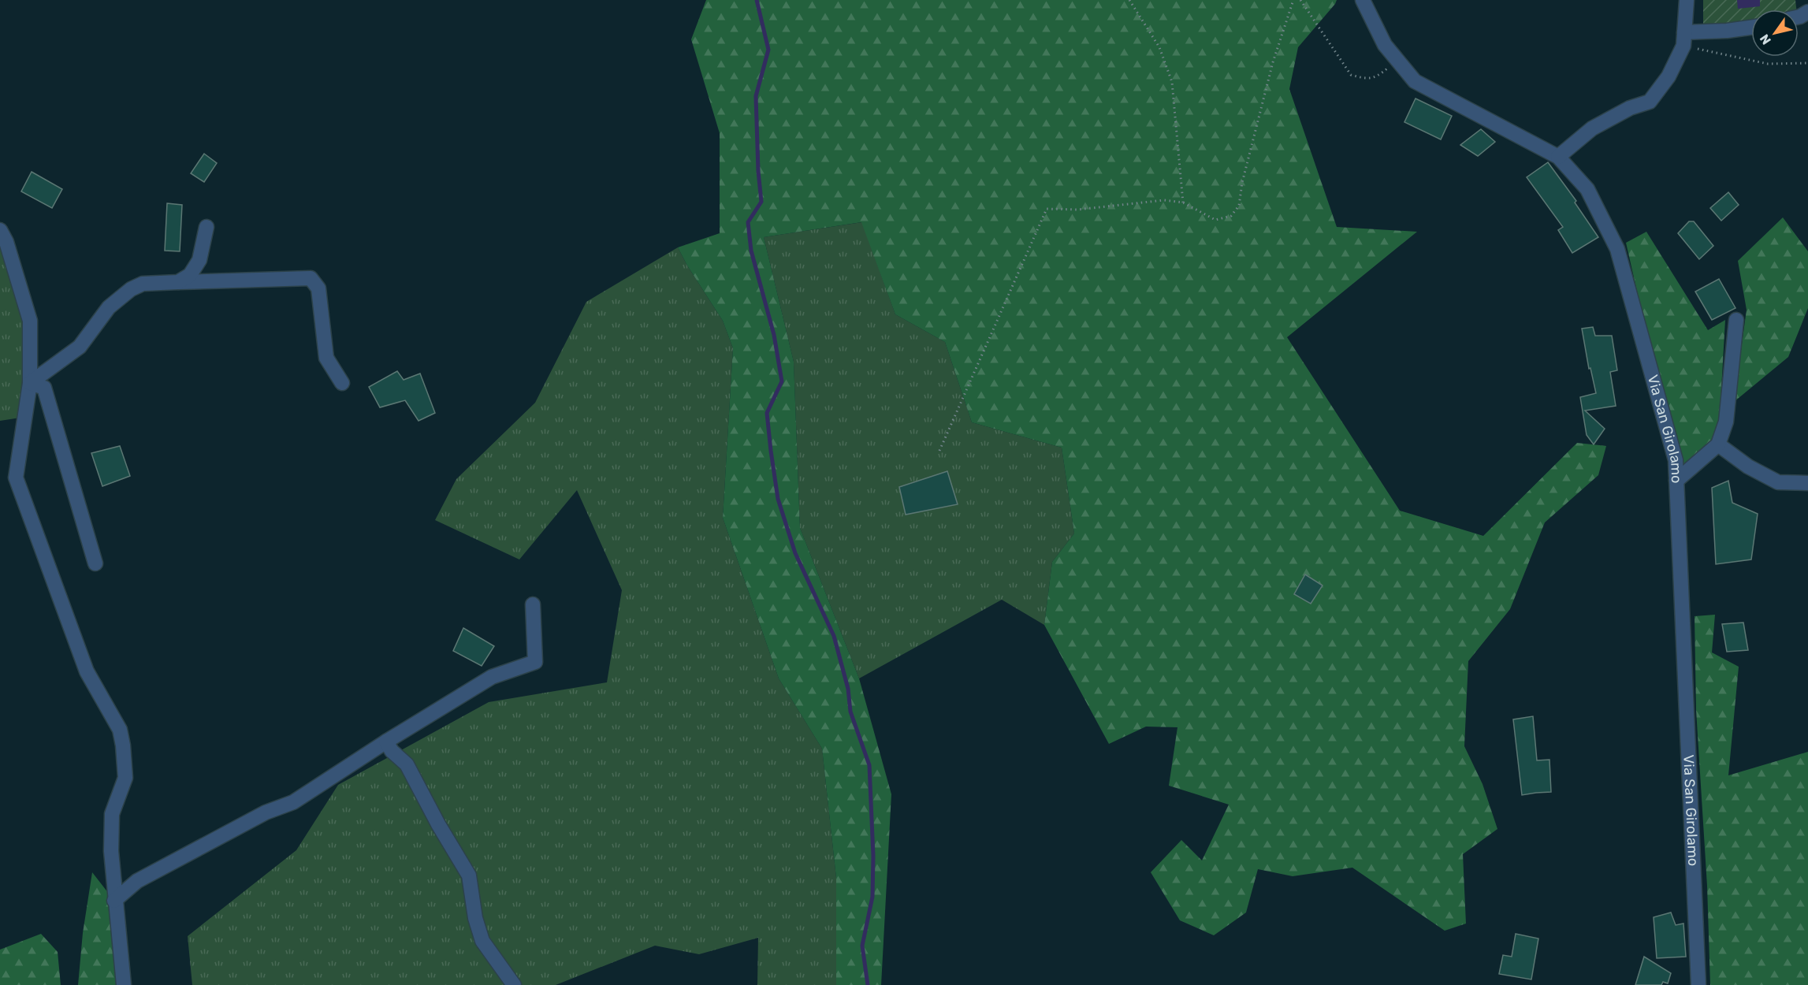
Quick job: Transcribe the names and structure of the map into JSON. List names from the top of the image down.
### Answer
{
  "streets": {
    "street": ["Via San Girolamo"]
  },
  "north": "bottom left"
}
